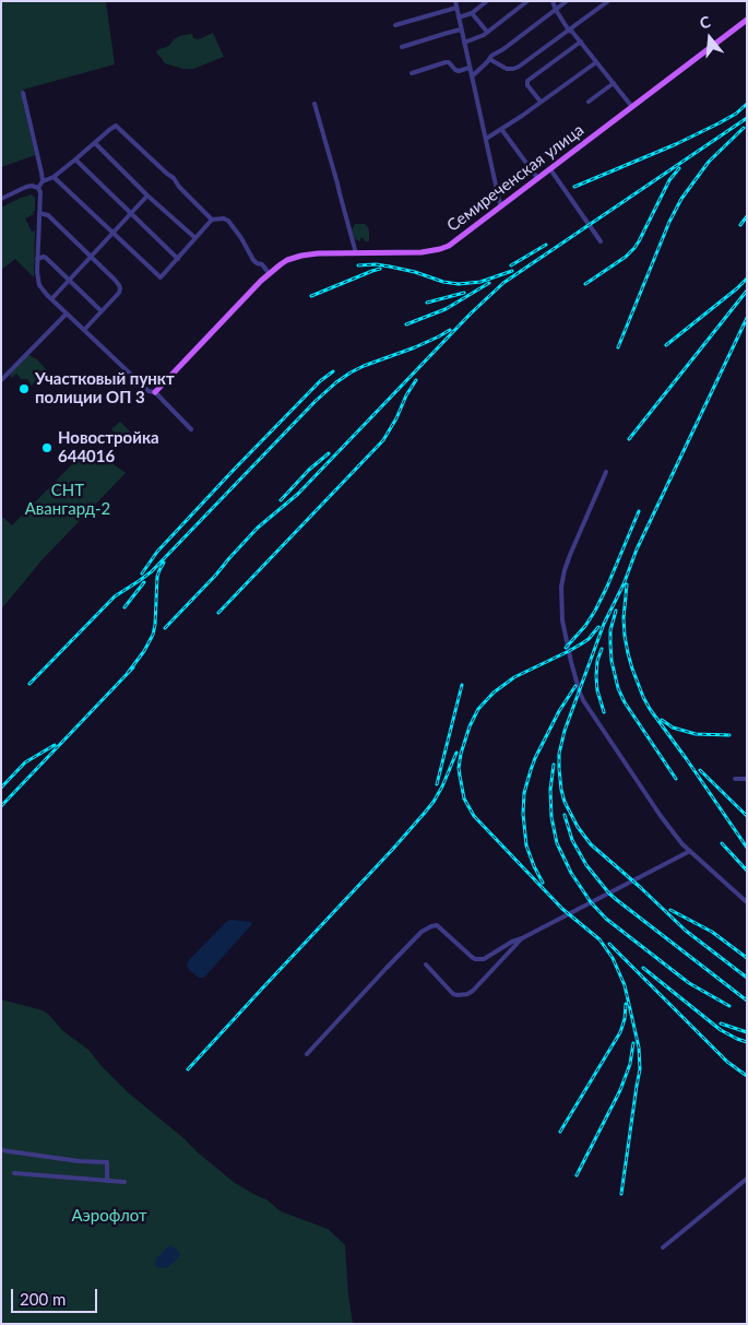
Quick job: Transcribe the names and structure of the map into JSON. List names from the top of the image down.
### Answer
{
  "streets": {
    "main road": ["Семиреченская улица"]
  },
  "parks": ["СНТ Авангард-2", "Аэрофлот"],
  "places": ["Участковый пункт полиции ОП 3", "Новостройка 644016"],
  "scale_bar": "200 m",
  "north": "top"
}
